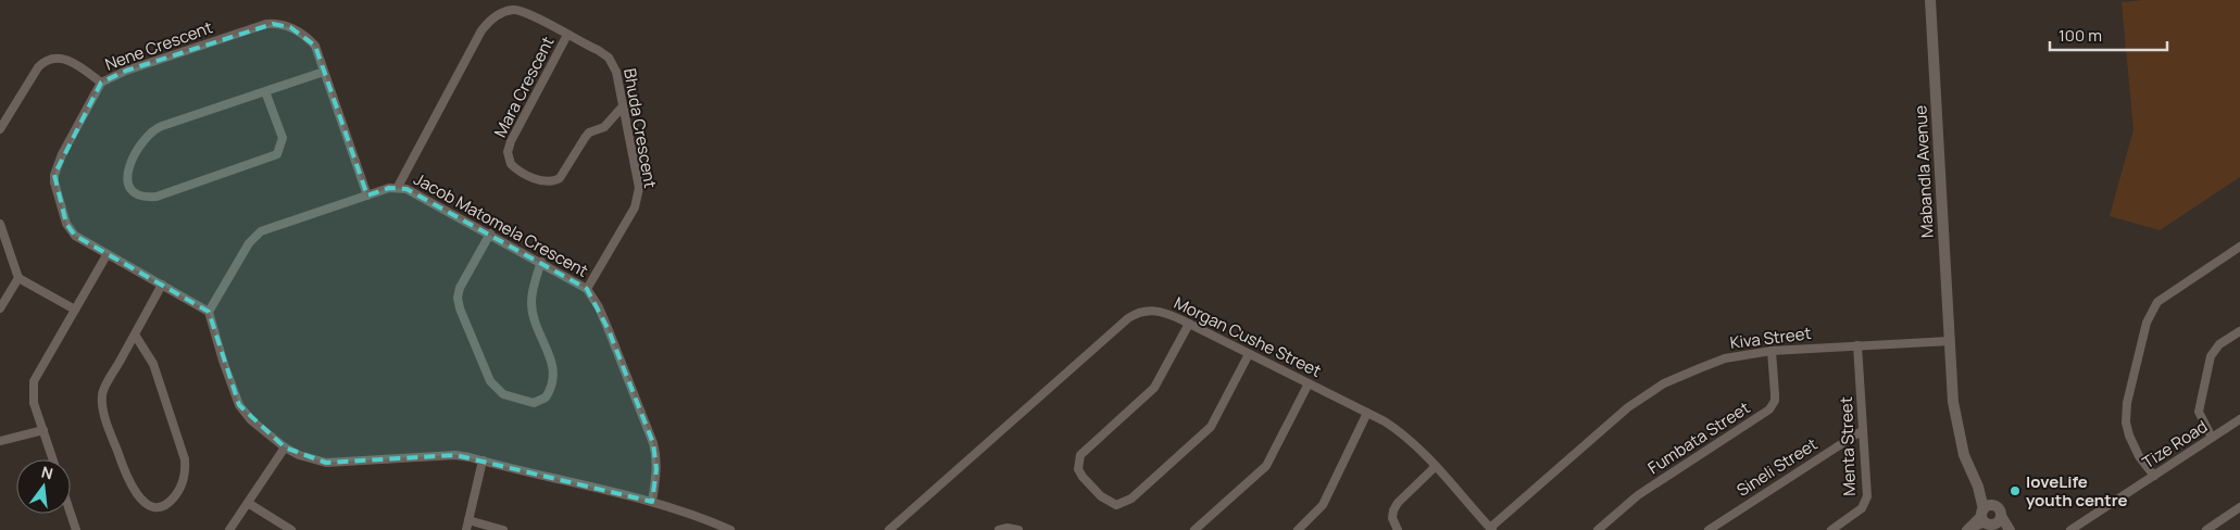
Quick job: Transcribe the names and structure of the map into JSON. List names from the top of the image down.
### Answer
{
  "streets": {
    "street": [
      "Nene Crescent",
      "Mara Crescent",
      "Bhuda Crescent",
      "Mabandla Avenue",
      "Jacob Matomela Crescent",
      "Morgan Cushe Street",
      "Kiva Street",
      "Fumbata Street",
      "Tize Road",
      "Menta Street",
      "Sineli Street"
    ]
  },
  "crossings": [
    ["Nene Crescent", "Jacob Matomela Crescent"],
    ["Mara Crescent", "Bhuda Crescent"],
    ["Bhuda Crescent", "Jacob Matomela Crescent"],
    ["Mabandla Avenue", "Kiva Street"],
    ["Morgan Cushe Street", "Kiva Street"],
    ["Kiva Street", "Fumbata Street"],
    ["Kiva Street", "Menta Street"],
    ["Menta Street", "Sineli Street"]
  ],
  "places": ["loveLife youth centre"],
  "scale_bar": "100 m",
  "north": "top"
}
